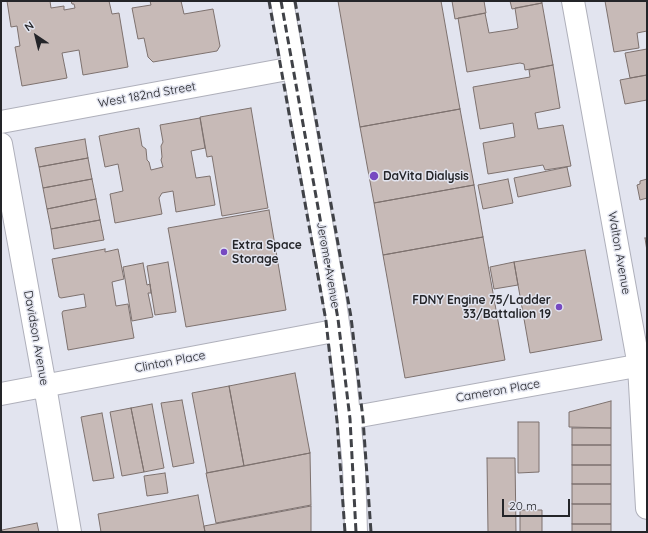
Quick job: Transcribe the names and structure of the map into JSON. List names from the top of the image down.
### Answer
{
  "streets": {
    "street": [
      "West 182nd Street",
      "Walton Avenue",
      "Jerome Avenue",
      "Davidson Avenue",
      "Clinton Place",
      "Cameron Place"
    ]
  },
  "crossings": [
    ["West 182nd Street", "Jerome Avenue"],
    ["Walton Avenue", "Cameron Place"],
    ["Jerome Avenue", "Clinton Place"],
    ["Jerome Avenue", "Cameron Place"],
    ["Davidson Avenue", "Clinton Place"]
  ],
  "places": ["DaVita Dialysis", "Extra Space Storage", "FDNY Engine 75/Ladder 33/Battalion 19"],
  "scale_bar": "20 m",
  "north": "top left"
}
